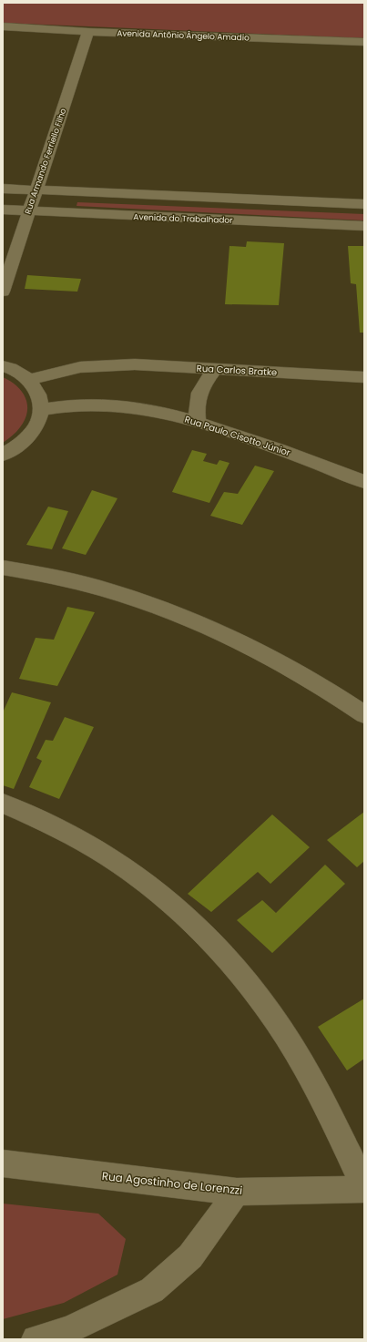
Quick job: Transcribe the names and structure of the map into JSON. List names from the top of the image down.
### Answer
{
  "streets": {
    "street": [
      "Avenida Antônio Ângelo Amadio",
      "Rua Armando Ferriello Filho",
      "Avenida do Trabalhador",
      "Rua Carlos Bratke",
      "Rua Paulo Cisotto Júnior",
      "Rua Agostinho de Lorenzzi"
    ]
  },
  "crossings": [
    ["Avenida Antônio Ângelo Amadio", "Rua Armando Ferriello Filho"],
    ["Rua Armando Ferriello Filho", "Avenida do Trabalhador"]
  ]
}
